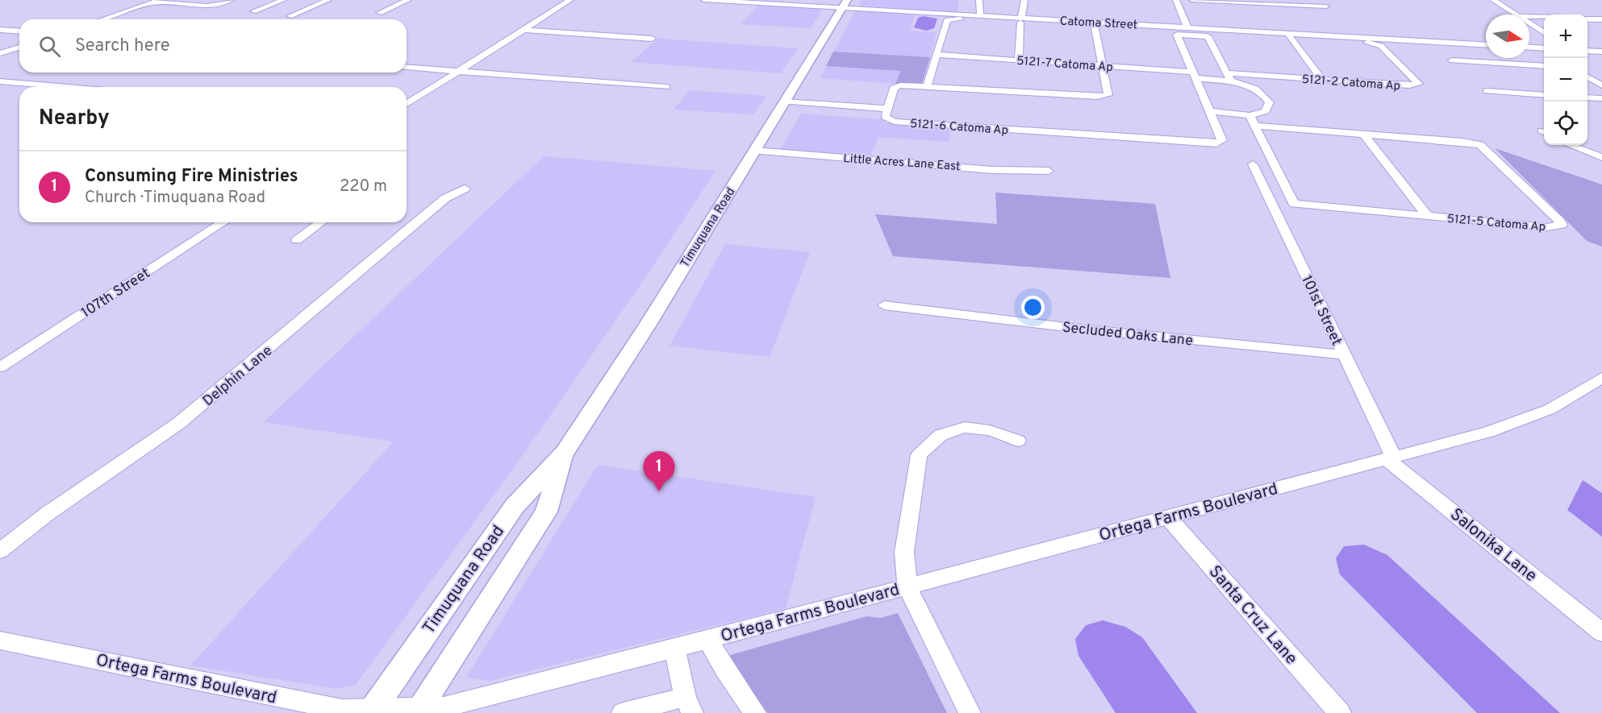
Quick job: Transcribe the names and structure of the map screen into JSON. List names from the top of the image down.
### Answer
{
  "streets": {
    "main road": ["Timuquana Road"],
    "street": [
      "Catoma Street",
      "5121-7 Catoma Ap",
      "5121-2 Catoma Ap",
      "5121-6 Catoma Ap",
      "Little Acres Lane East",
      "5121-5 Catoma Ap",
      "107th Street",
      "101st Street",
      "Secluded Oaks Lane",
      "Delphin Lane",
      "Ortega Farms Boulevard",
      "Salonika Lane",
      "Santa Cruz Lane"
    ]
  },
  "crossings": [
    ["Catoma Street", "5121-2 Catoma Ap"],
    ["5121-7 Catoma Ap", "5121-2 Catoma Ap"],
    ["5121-7 Catoma Ap", "5121-6 Catoma Ap"],
    ["5121-2 Catoma Ap", "5121-6 Catoma Ap"],
    ["Little Acres Lane East", "Timuquana Road"],
    ["Timuquana Road", "Ortega Farms Boulevard"],
    ["101st Street", "Secluded Oaks Lane"],
    ["101st Street", "Ortega Farms Boulevard"],
    ["101st Street", "Salonika Lane"],
    ["Ortega Farms Boulevard", "Salonika Lane"],
    ["Ortega Farms Boulevard", "Santa Cruz Lane"]
  ],
  "north": "right",
  "page": {
    "map_buttons": ["+", "−"],
    "search": "Search here",
    "heading": "Nearby",
    "list": [
      {
        "mark": "1",
        "name": "Consuming Fire Ministries",
        "note": "Church · Timuquana Road",
        "value": "220 m"
      }
    ],
    "pins": "1"
  }
}
